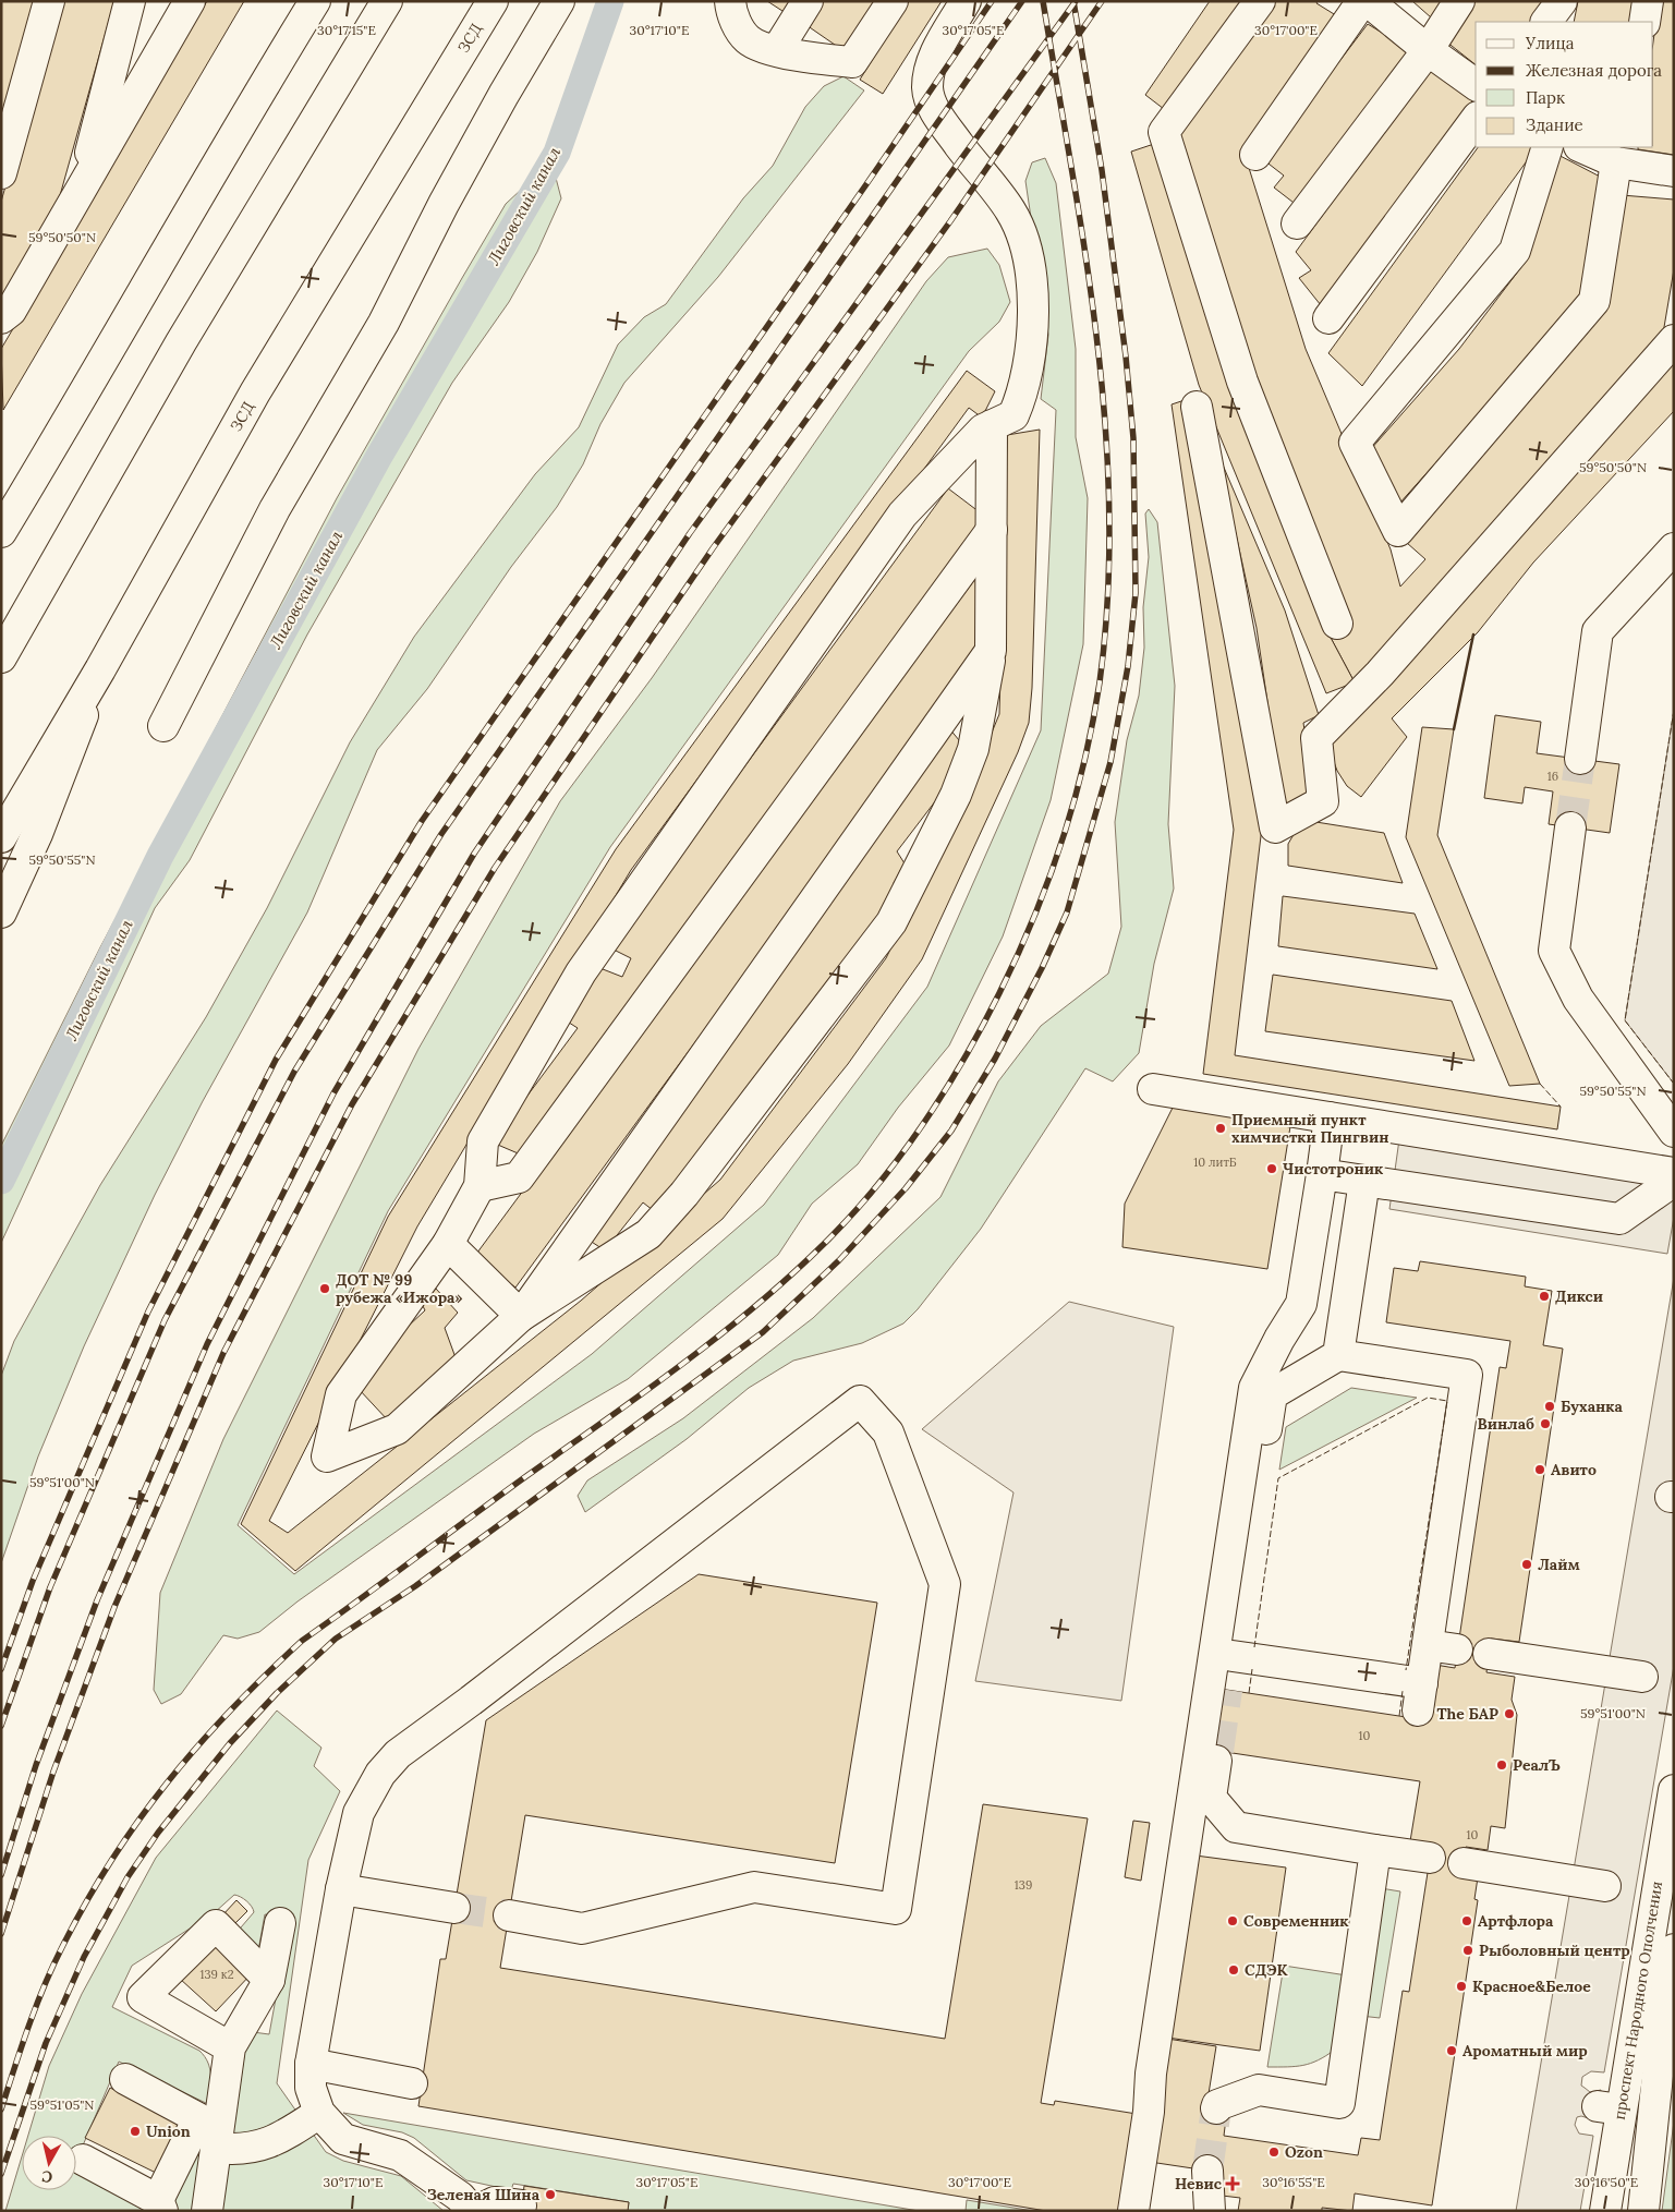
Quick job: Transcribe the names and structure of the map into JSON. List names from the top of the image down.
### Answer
{
  "streets": {
    "main road": ["ЗСД", "проспект Народного Ополчения"]
  },
  "water": ["Лиговский канал"],
  "places": {
    "other": [
      "Приемный пункт химчистки Пингвин",
      "Чистотроник",
      "ДОТ № 99 рубежа «Ижора»",
      "Дикси",
      "Буханка",
      "Винлаб",
      "Авито",
      "Лайм",
      "The БАР",
      "РеалЪ",
      "Современник",
      "Артфлора",
      "Рыболовный центр",
      "СДЭК",
      "Красное&Белое",
      "Ароматный мир",
      "Union",
      "Ozon",
      "Зеленая Шина"
    ],
    "health": ["Невис"]
  },
  "house_numbers": [
    "16",
    "10 литБ",
    "10",
    "10",
    "139",
    "139 к2"
  ],
  "legend": [
    "Улица",
    "Железная дорога",
    "Парк",
    "Здание"
  ],
  "north": "bottom",
  "coordinates": [
    "30°17'15\"E",
    "30°17'10\"E",
    "30°17'05\"E",
    "30°17'00\"E",
    "59°50'50\"N",
    "59°50'55\"N",
    "59°51'00\"N",
    "59°51'05\"N",
    "30°16'55\"E",
    "30°16'50\"E"
  ]
}
